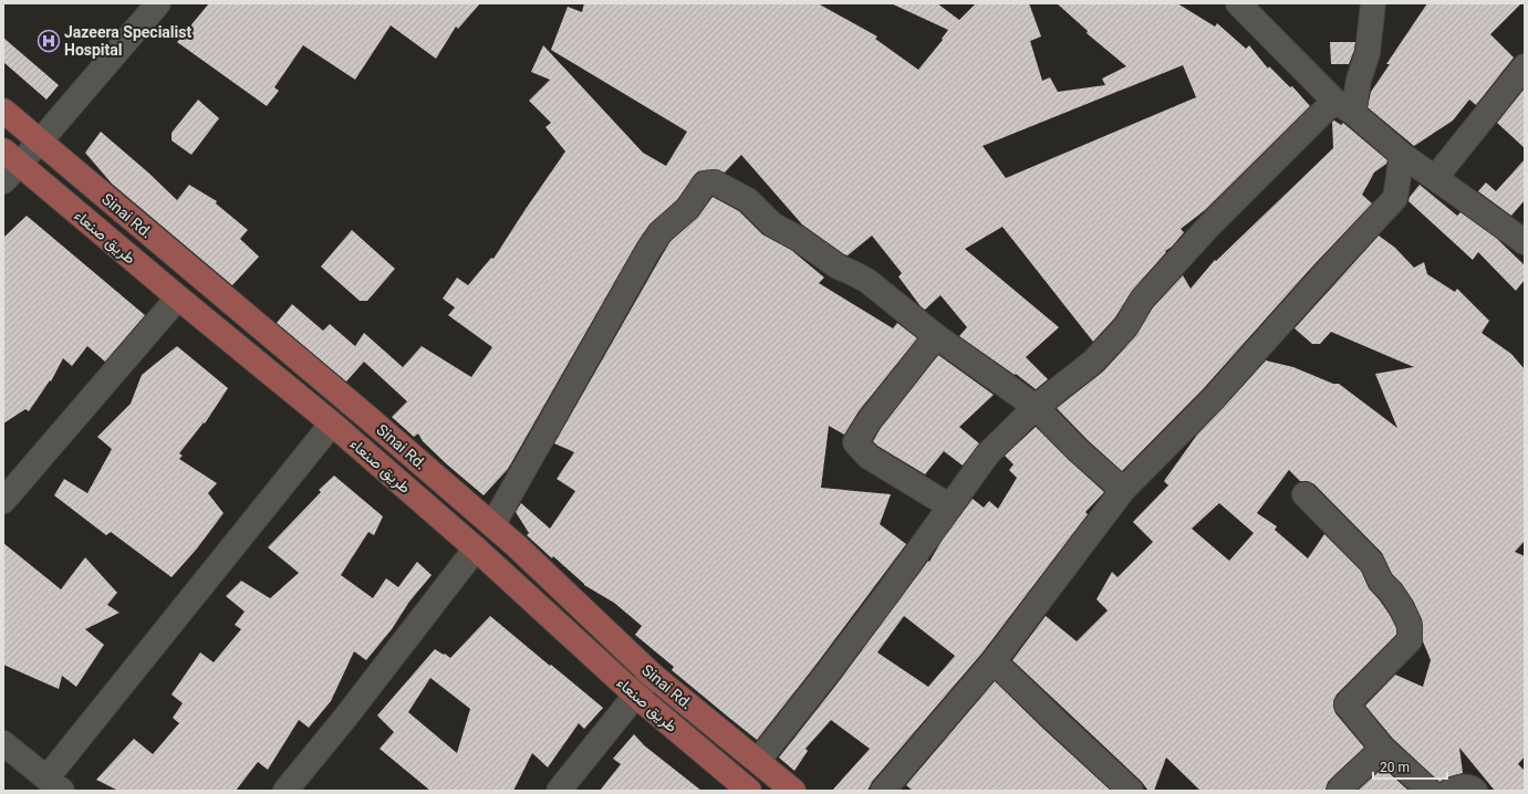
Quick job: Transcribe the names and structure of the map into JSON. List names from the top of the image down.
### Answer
{
  "streets": {
    "main road": ["Sinai Rd.", "طريق صنعاء"]
  },
  "places": {
    "hospital": ["Jazeera Specialist Hospital"]
  },
  "scale_bar": "20 m"
}
